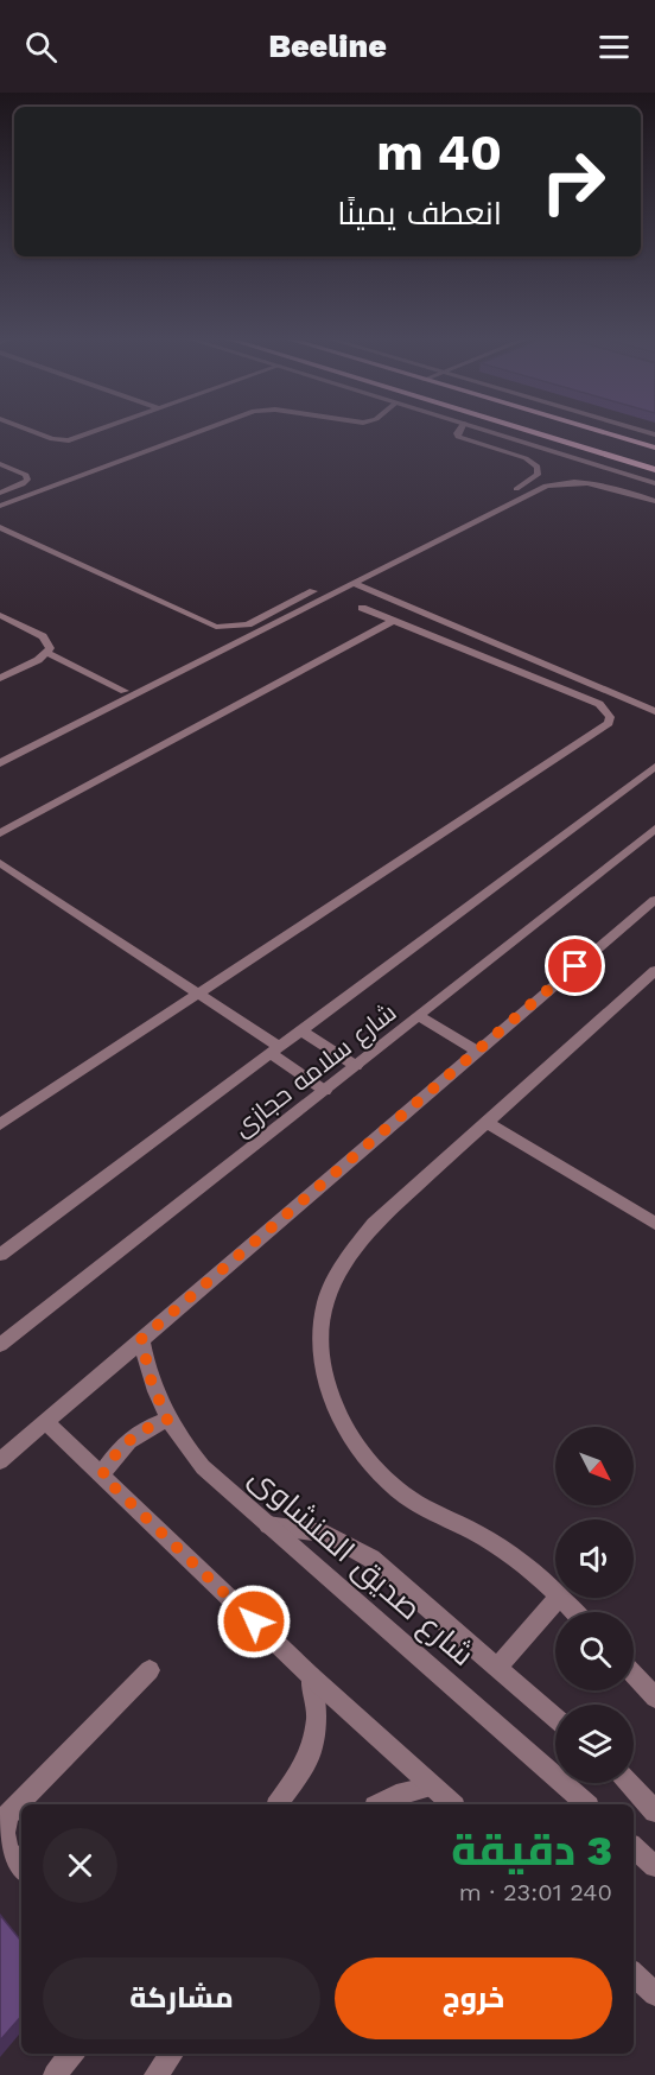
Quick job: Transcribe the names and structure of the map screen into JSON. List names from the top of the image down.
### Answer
{
  "streets": {
    "street": ["شارع سلامه حجازى", "شارع صديق المنشاوى"]
  },
  "north": "bottom right",
  "page": {
    "header": "Beeline",
    "turn": ["40 m", "انعطف يمينًا"],
    "heading": ["3 دقيقة", "240 m · 23:01"],
    "buttons": ["خروج", "مشاركة"]
  }
}
